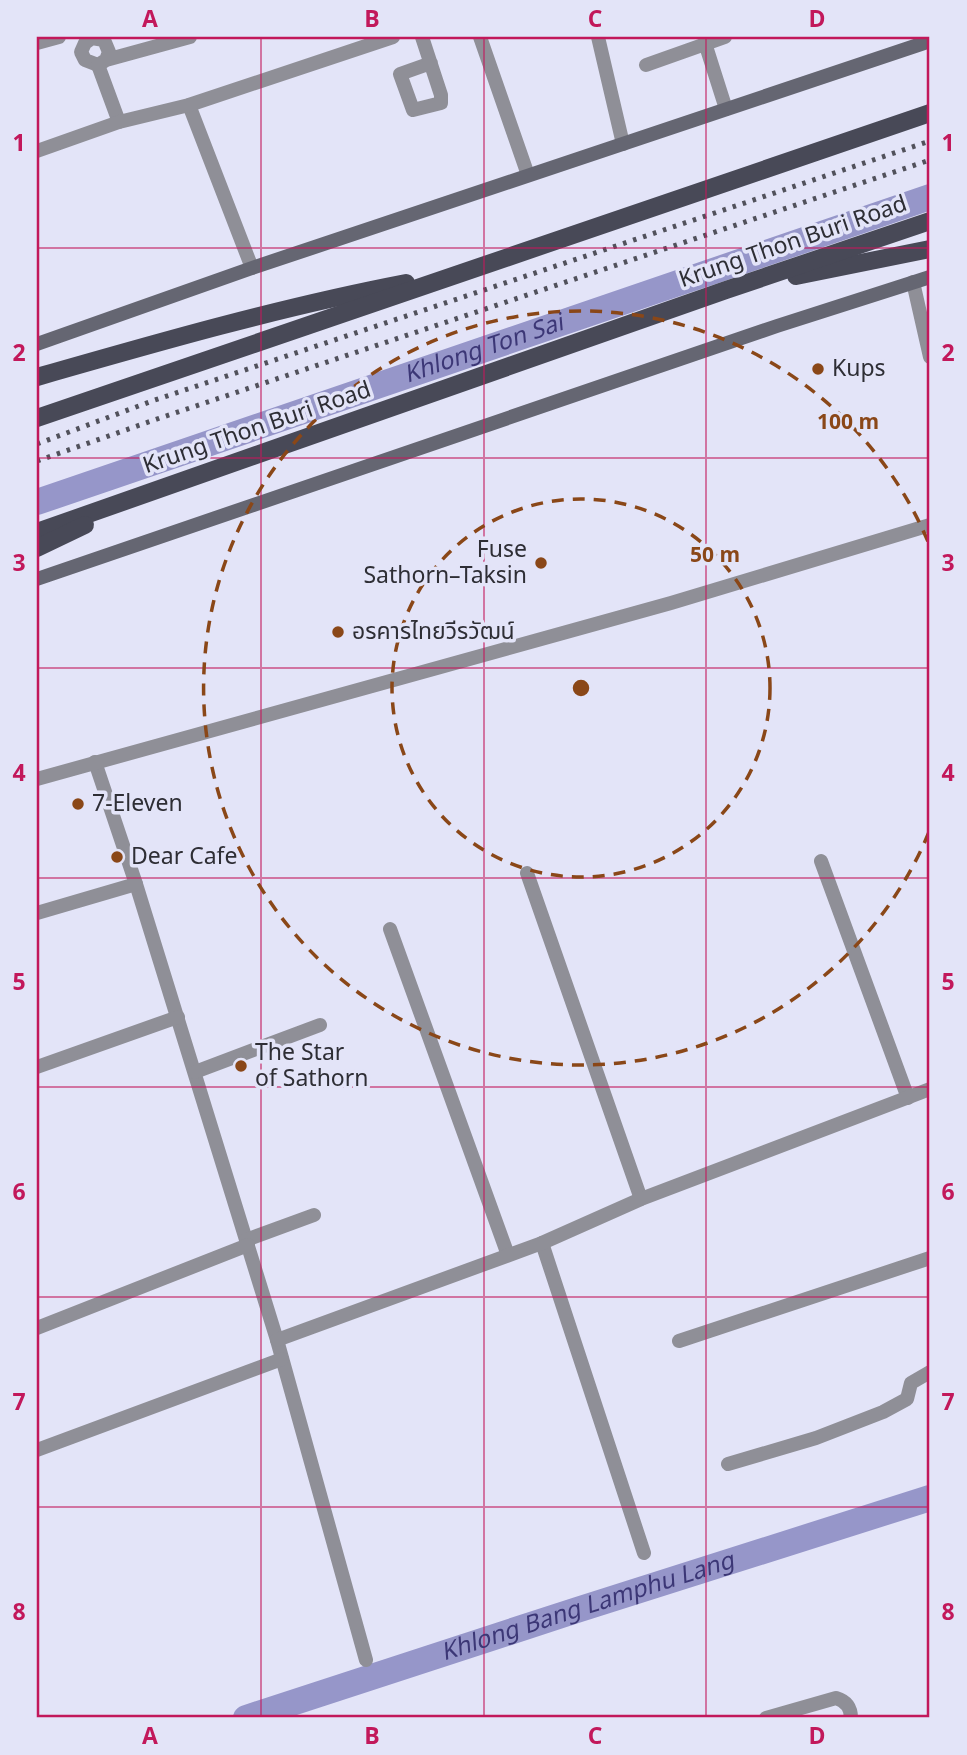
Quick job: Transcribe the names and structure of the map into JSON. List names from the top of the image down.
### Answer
{
  "streets": {
    "main road": ["Krung Thon Buri Road"]
  },
  "water": ["Khlong Ton Sai", "Khlong Bang Lamphu Lang"],
  "places": [
    "Kups",
    "Fuse Sathorn–Taksin",
    "อรคารไทยวีรวัฒน์",
    "7-Eleven",
    "Dear Cafe",
    "The Star of Sathorn"
  ],
  "grid": {
    "columns": [
      "A",
      "B",
      "C",
      "D"
    ],
    "rows": [
      "1",
      "2",
      "3",
      "4",
      "5",
      "6",
      "7",
      "8"
    ]
  },
  "rings": ["100 m", "50 m"]
}
